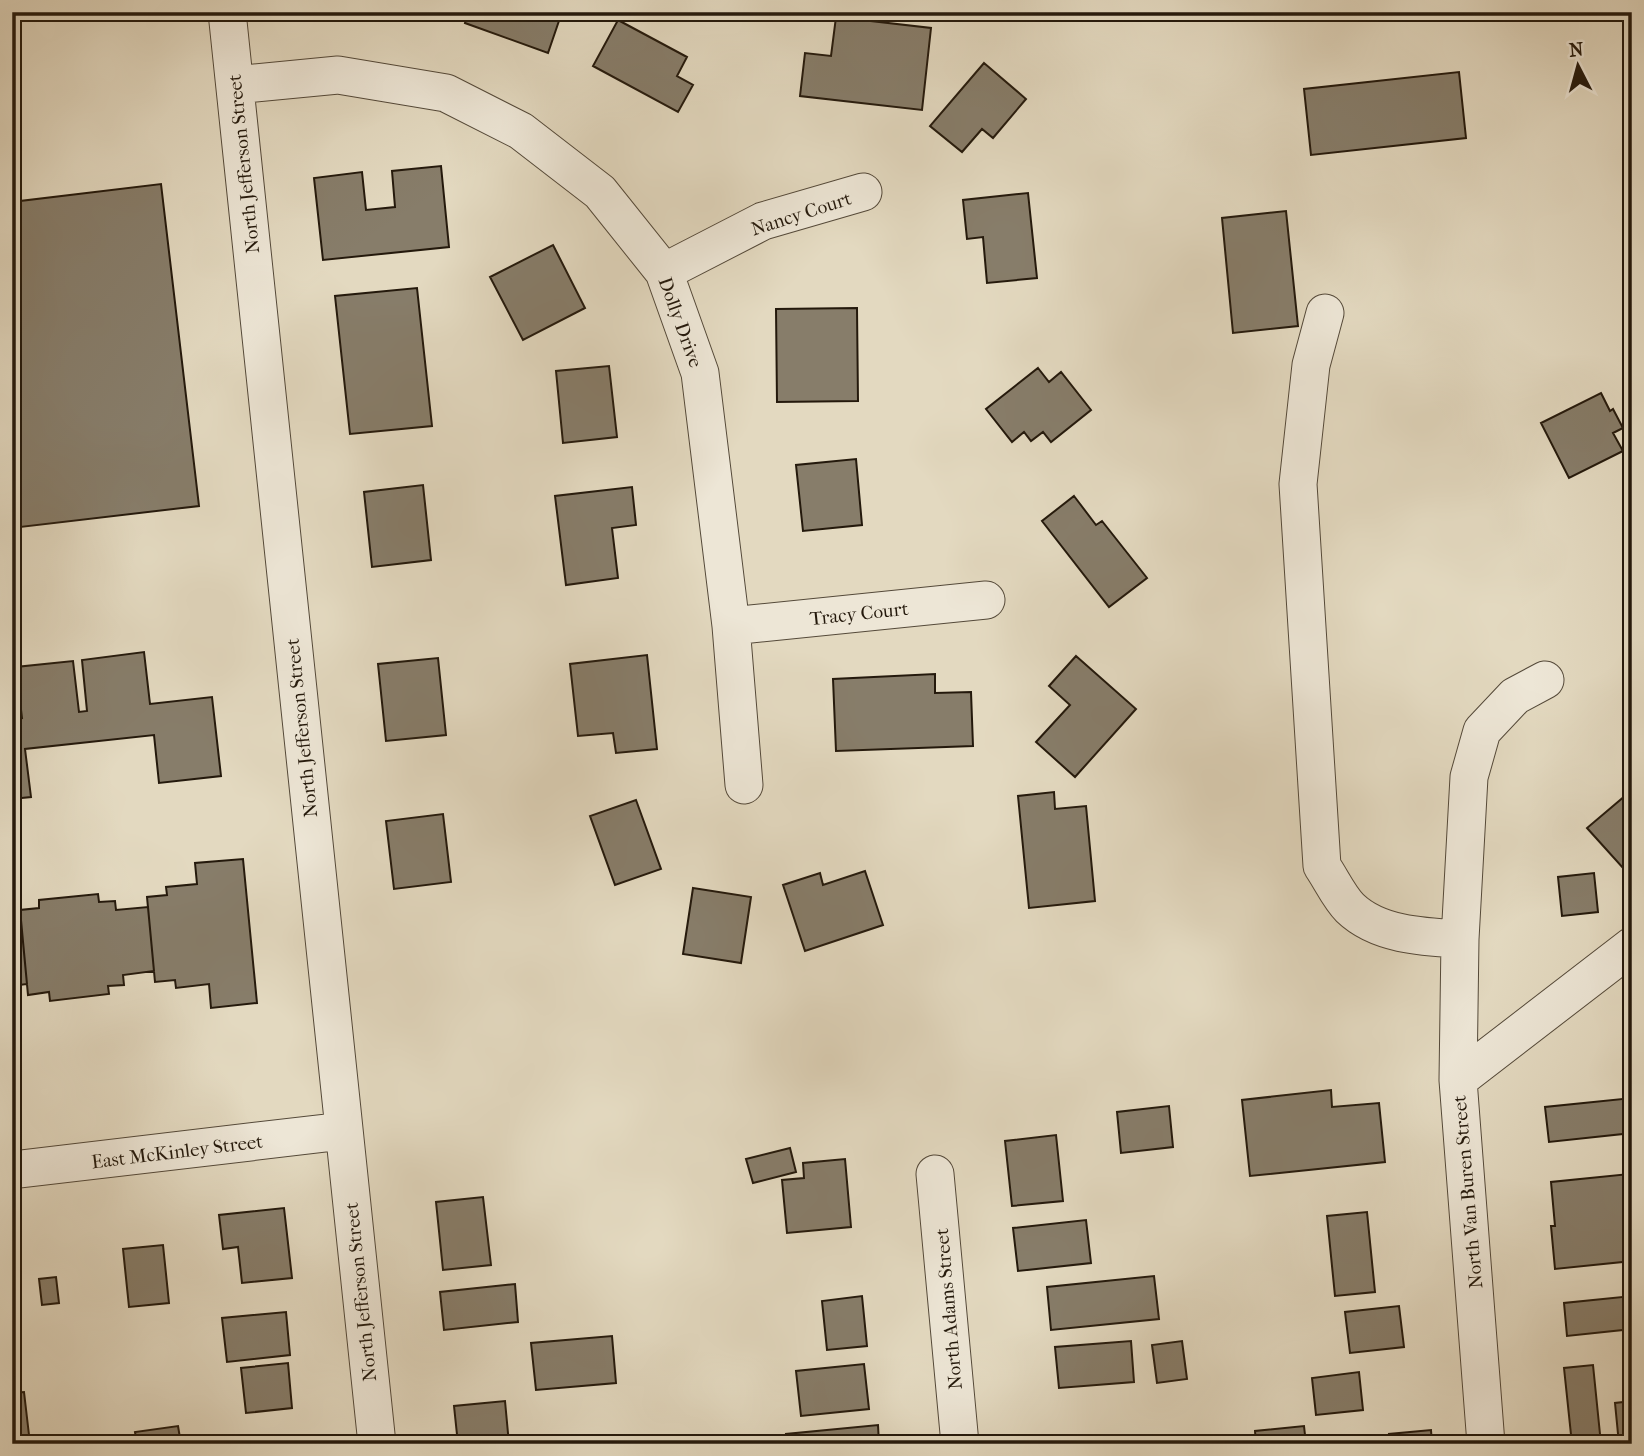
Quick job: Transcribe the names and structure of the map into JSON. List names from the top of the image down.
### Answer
{
  "streets": {
    "street": [
      "North Jefferson Street",
      "Nancy Court",
      "Dolly Drive",
      "Tracy Court",
      "East McKinley Street",
      "North Van Buren Street",
      "North Adams Street"
    ]
  },
  "crossings": [
    ["North Jefferson Street", "Dolly Drive"],
    ["North Jefferson Street", "East McKinley Street"],
    ["Nancy Court", "Dolly Drive"],
    ["Dolly Drive", "Tracy Court"]
  ],
  "north": "top"
}
